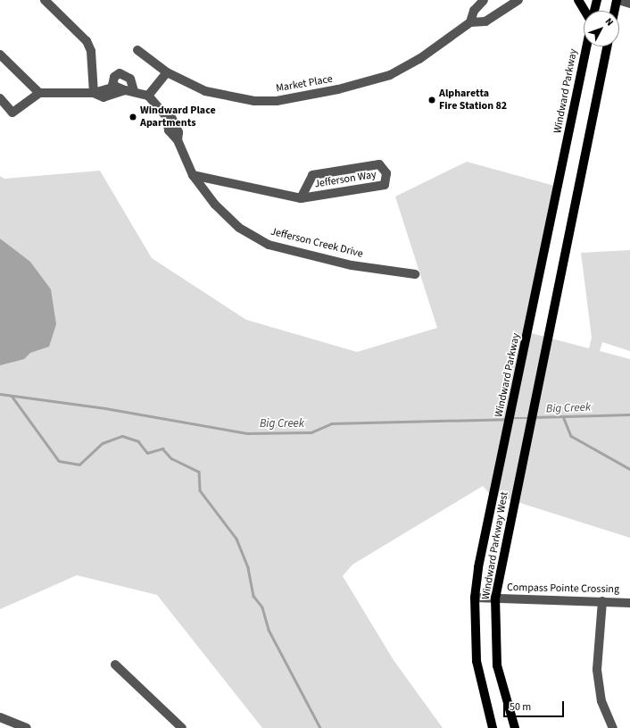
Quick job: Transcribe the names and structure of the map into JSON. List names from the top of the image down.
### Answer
{
  "streets": {
    "main road": ["Windward Parkway", "Windward Parkway West"],
    "street": [
      "Market Place",
      "Jefferson Way",
      "Jefferson Creek Drive",
      "Compass Pointe Crossing"
    ]
  },
  "crossings": [
    ["Windward Parkway", "Compass Pointe Crossing"],
    ["Jefferson Way", "Jefferson Creek Drive"],
    ["Windward Parkway West", "Compass Pointe Crossing"]
  ],
  "water": ["Big Creek"],
  "places": ["Alpharetta Fire Station 82", "Windward Place Apartments"],
  "scale_bar": "50 m",
  "north": "top right"
}
